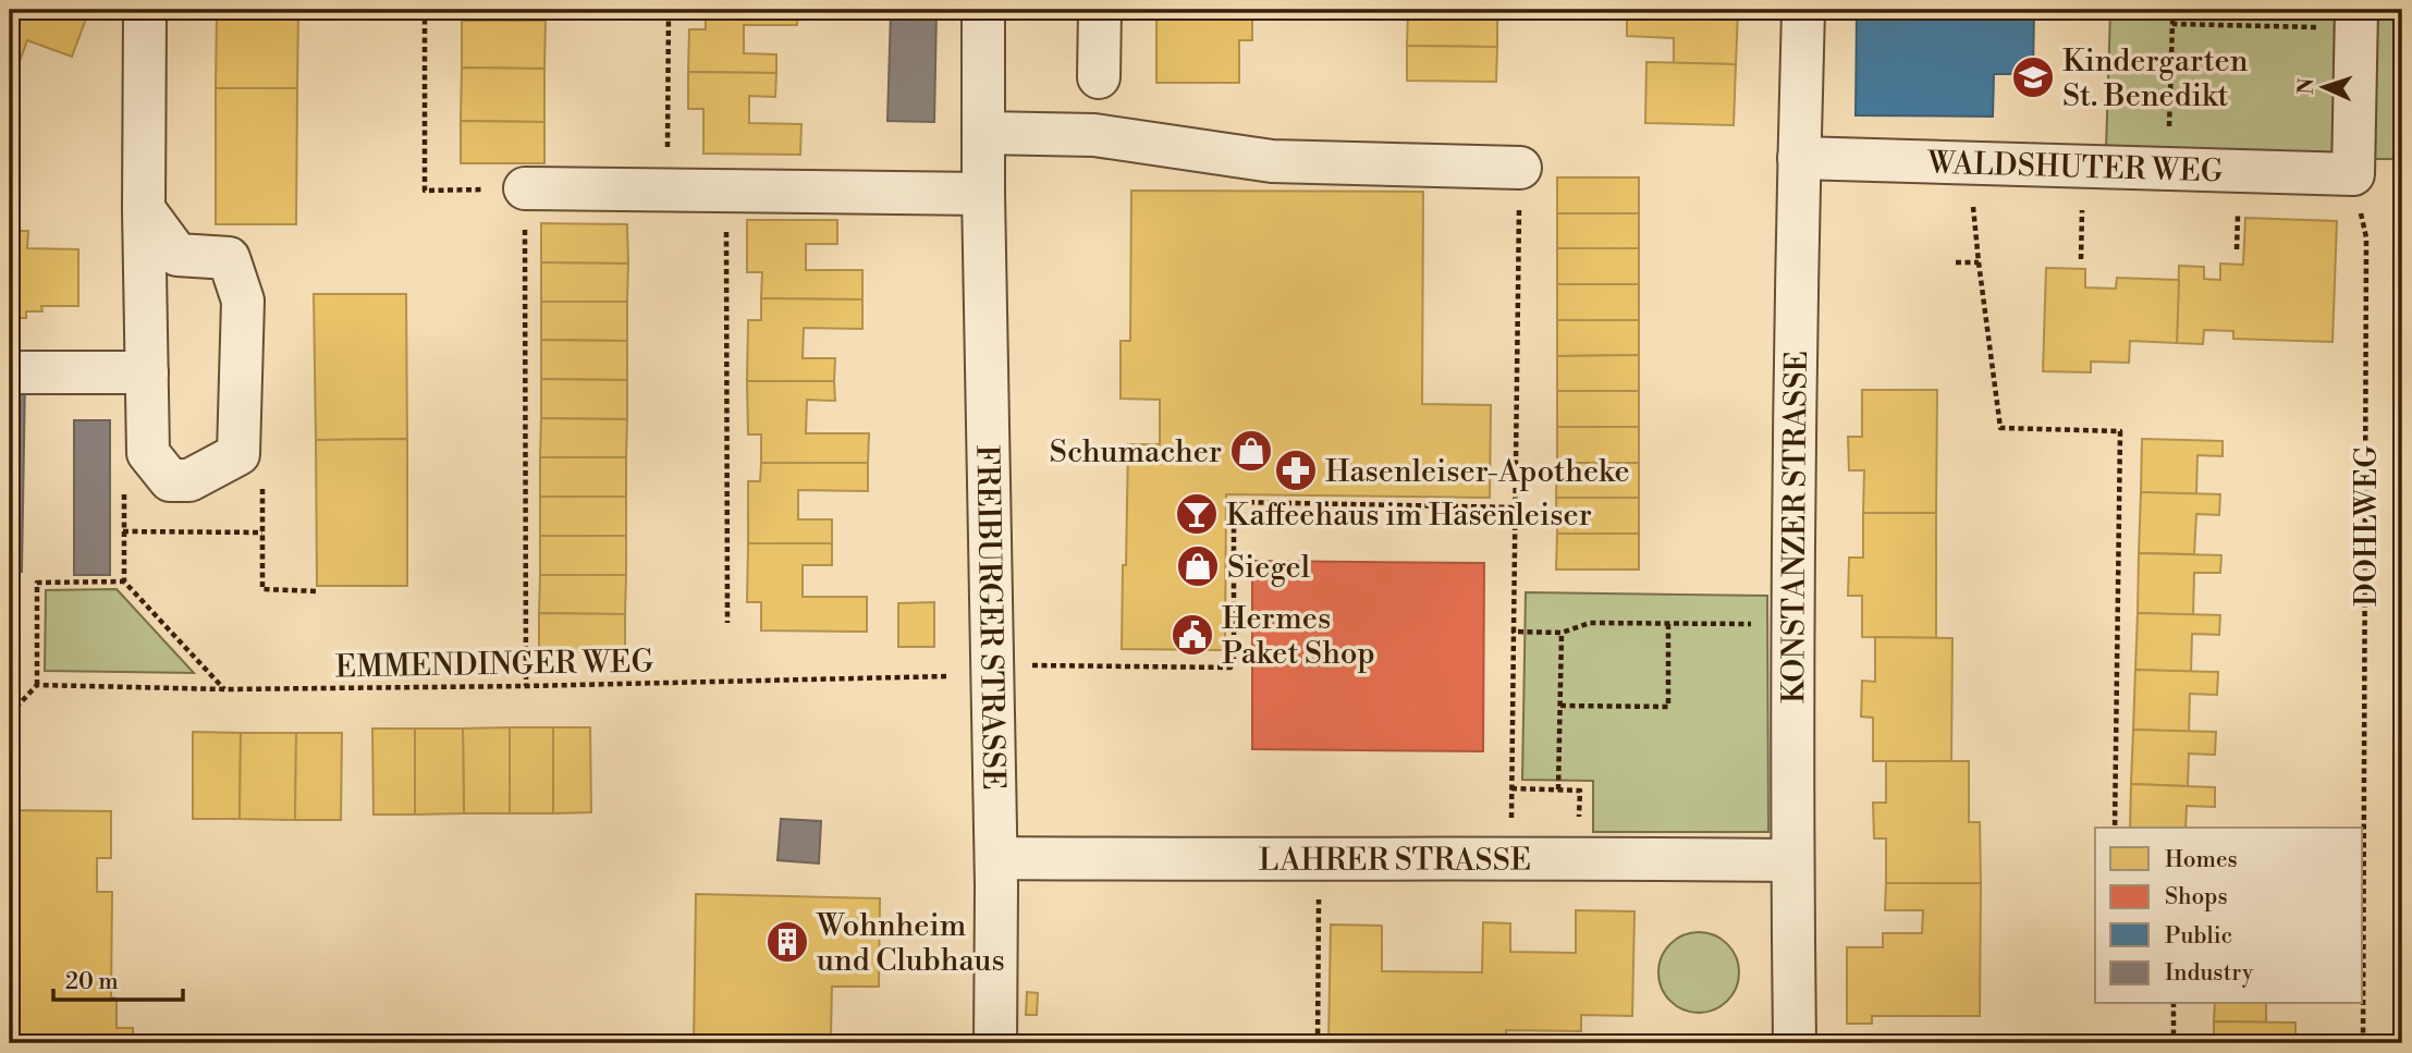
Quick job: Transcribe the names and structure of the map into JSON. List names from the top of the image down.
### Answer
{
  "streets": {
    "street": [
      "WALDSHUTER WEG",
      "KONSTANZER STRASSE",
      "FREIBURGER STRASSE",
      "LAHRER STRASSE"
    ],
    "path": ["DOHLWEG", "EMMENDINGER WEG"]
  },
  "crossings": [
    ["WALDSHUTER WEG", "KONSTANZER STRASSE"],
    ["WALDSHUTER WEG", "DOHLWEG"],
    ["KONSTANZER STRASSE", "LAHRER STRASSE"],
    ["FREIBURGER STRASSE", "EMMENDINGER WEG"],
    ["FREIBURGER STRASSE", "LAHRER STRASSE"]
  ],
  "places": {
    "school or university": ["Kindergarten St. Benedikt"],
    "shop": ["Schumacher", "Siegel"],
    "pharmacy": ["Hasenleiser-Apotheke"],
    "bar": ["Kaffeehaus im Hasenleiser"],
    "public building": ["Hermes Paket Shop"],
    "building": ["Wohnheim und Clubhaus"]
  },
  "legend": [
    "Homes",
    "Shops",
    "Public",
    "Industry"
  ],
  "scale_bar": "20 m",
  "north": "left"
}
